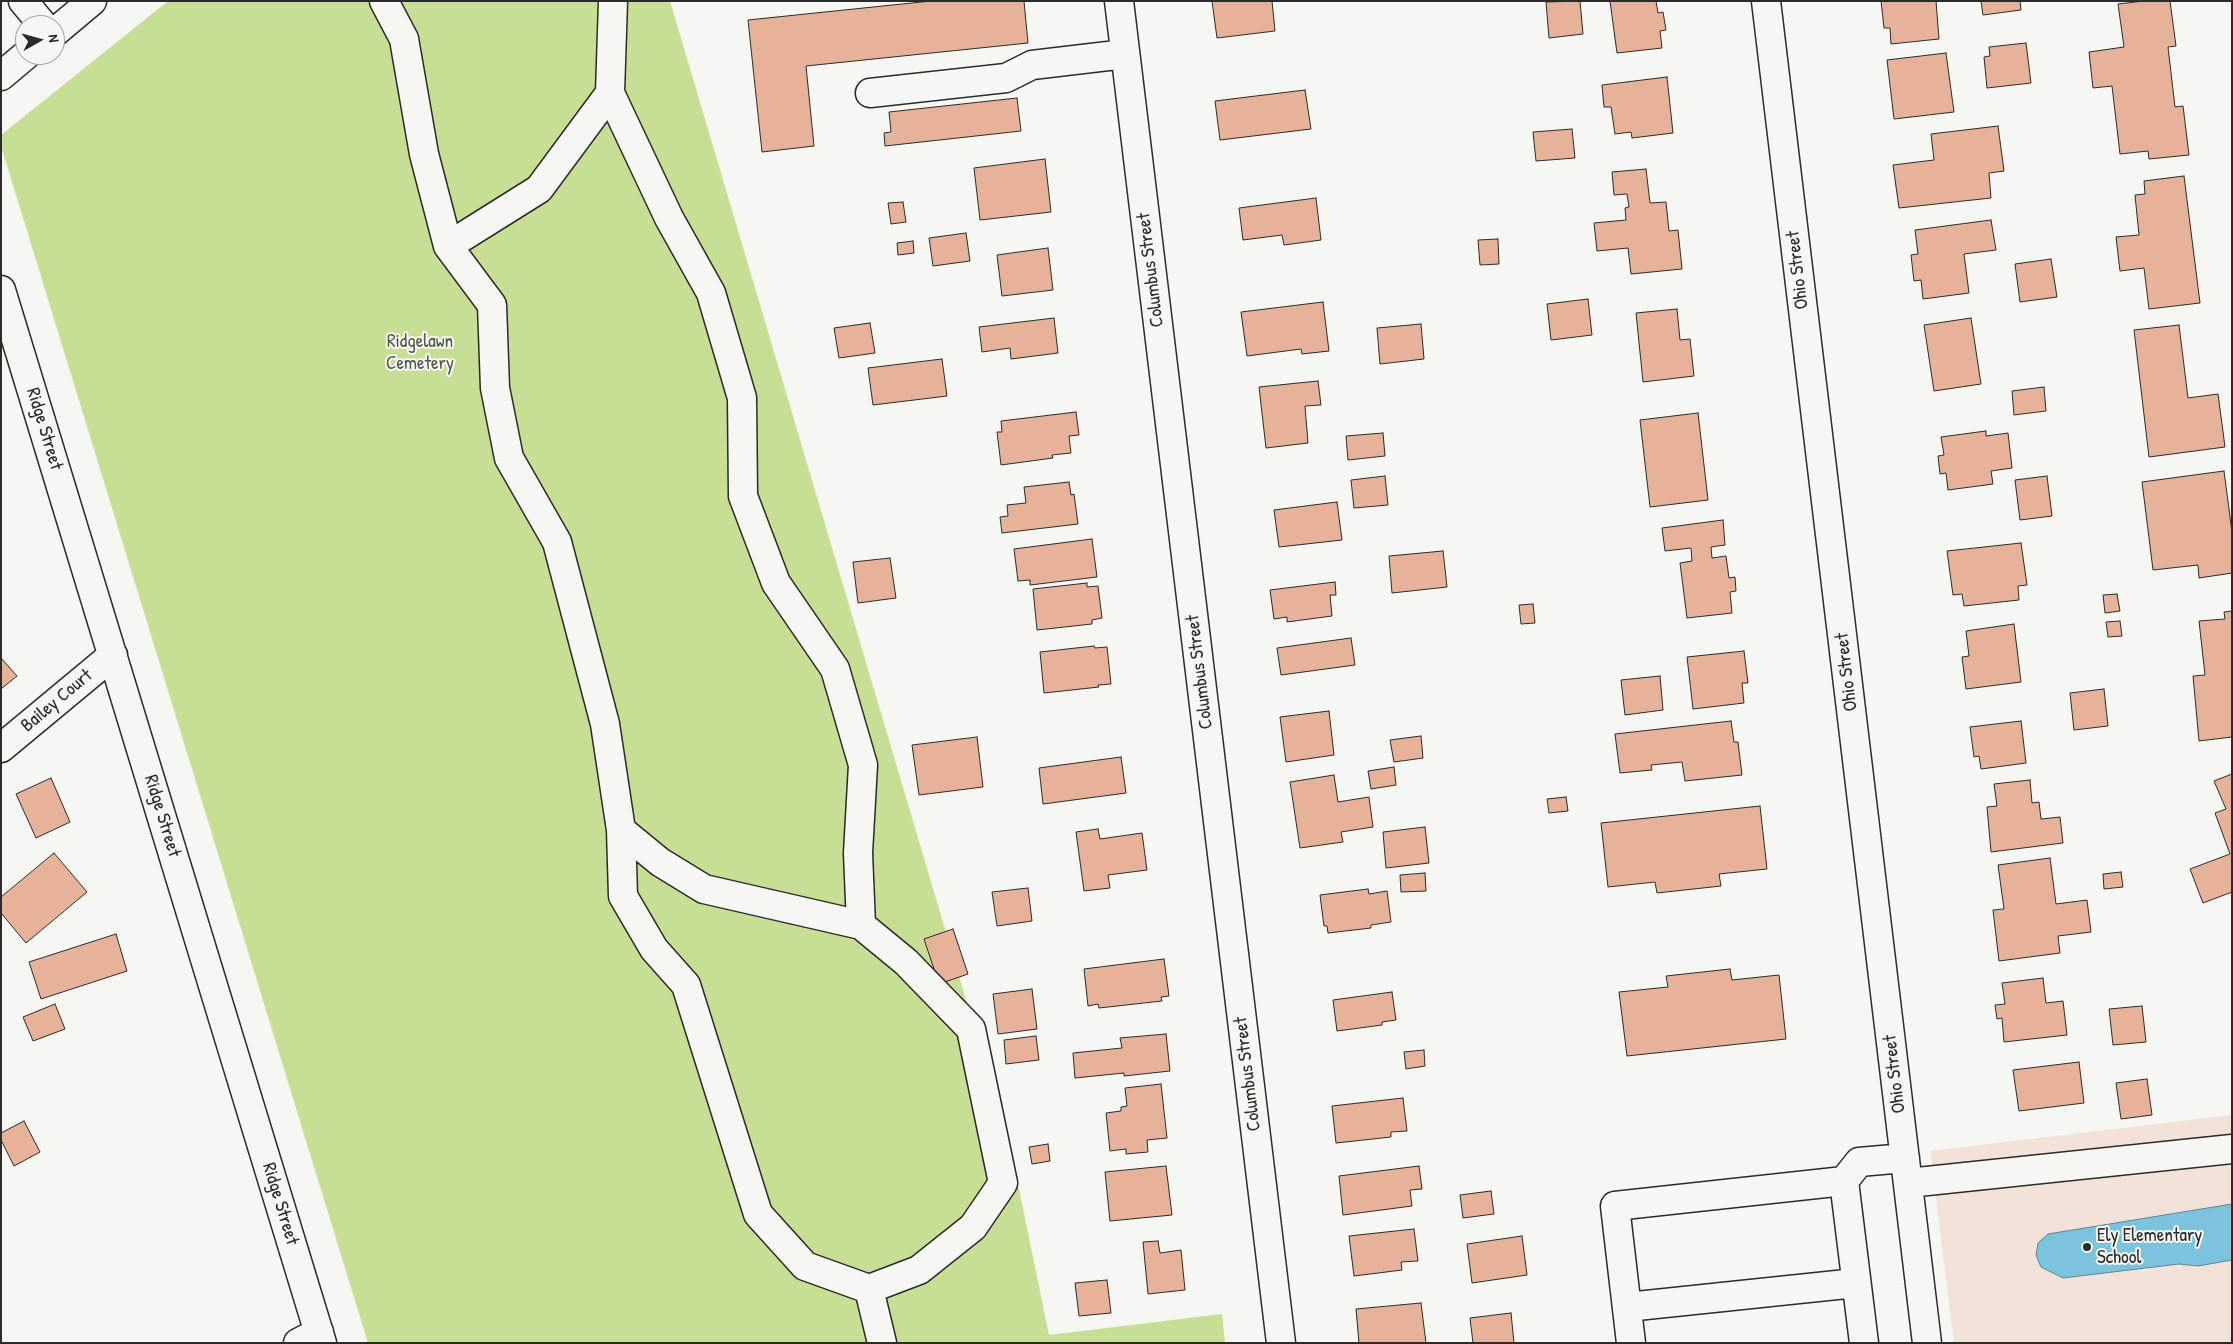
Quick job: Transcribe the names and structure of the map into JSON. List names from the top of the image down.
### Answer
{
  "streets": {
    "street": [
      "Columbus Street",
      "Ohio Street",
      "Ridge Street",
      "Bailey Court"
    ]
  },
  "crossings": [
    ["Ridge Street", "Bailey Court"]
  ],
  "parks": ["Ridgelawn Cemetery"],
  "places": ["Ely Elementary School"],
  "north": "right"
}
